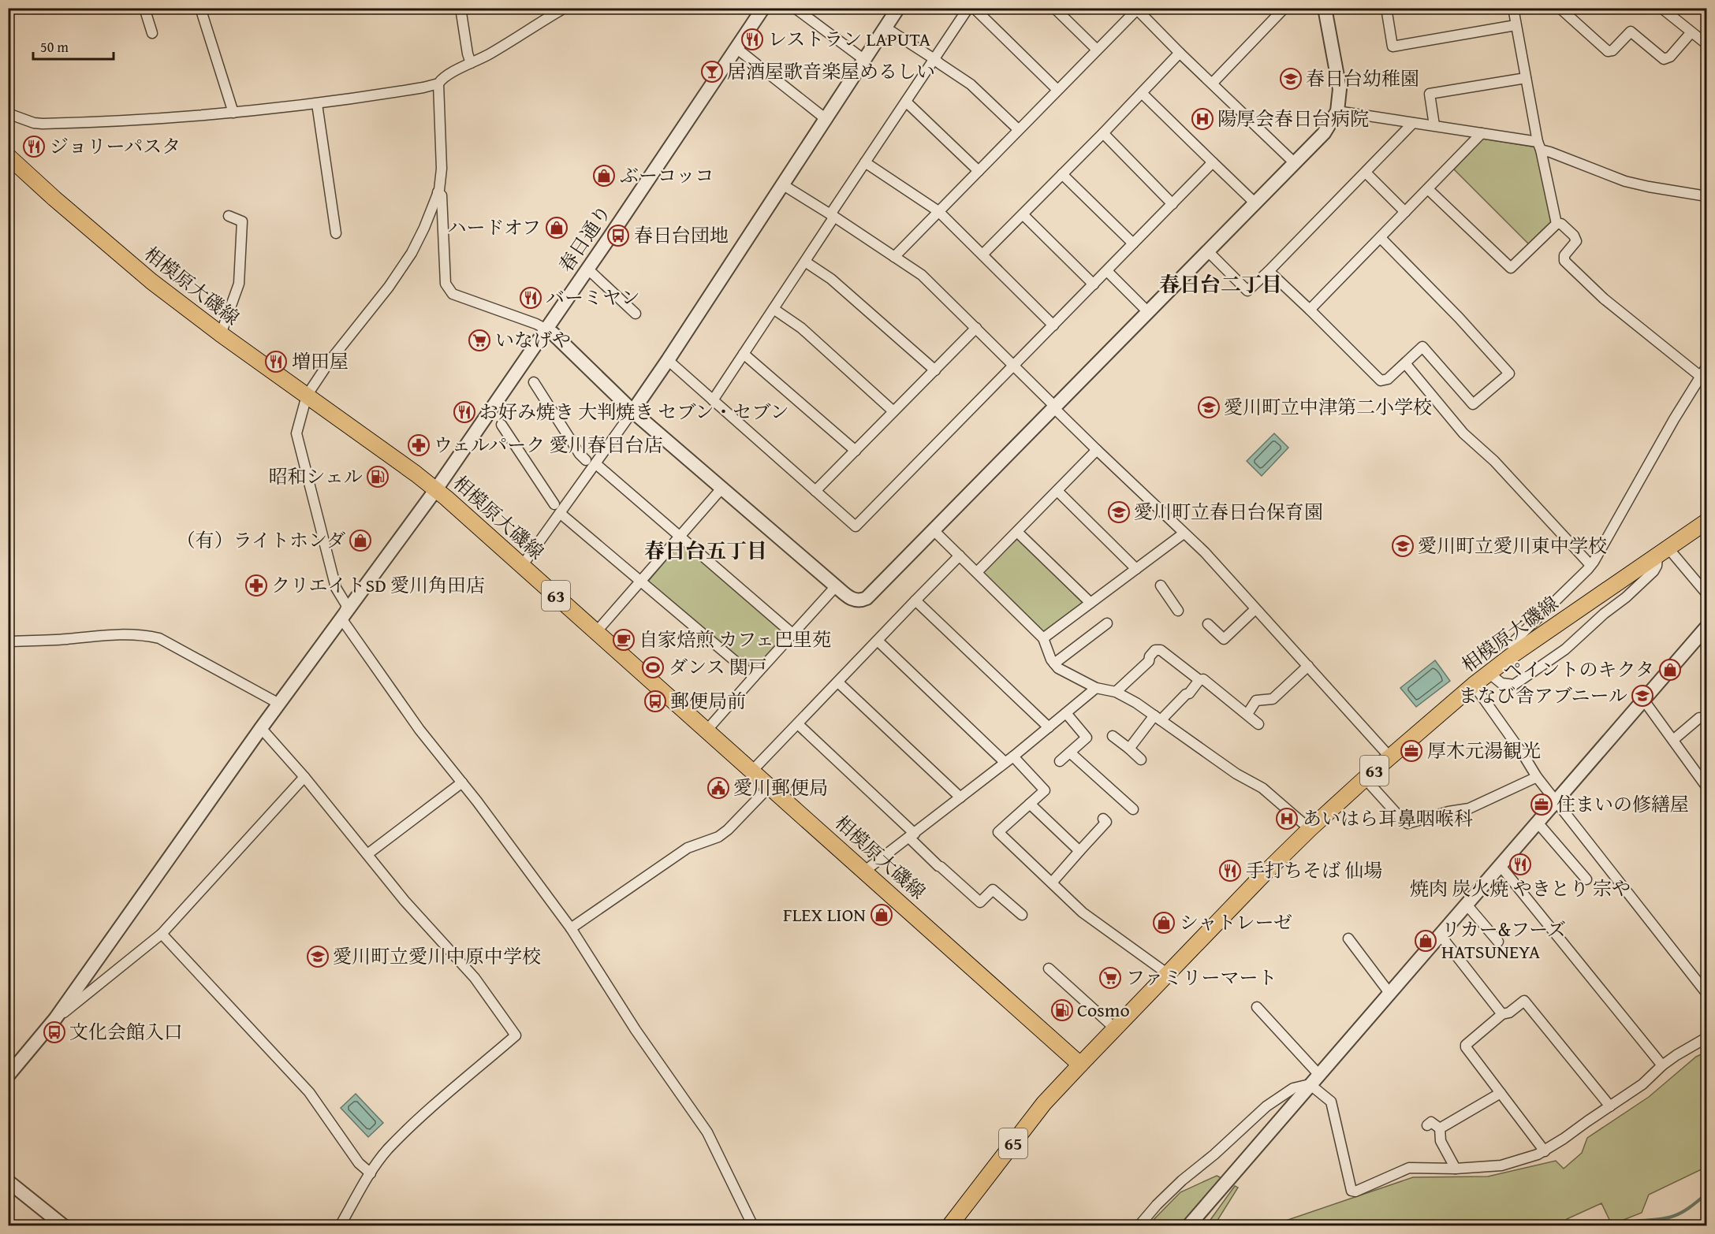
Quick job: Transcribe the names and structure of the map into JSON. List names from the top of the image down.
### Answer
{
  "streets": {
    "main road": ["相模原大磯線", "63", "65"],
    "street": ["春日通り"]
  },
  "crossings": [
    ["春日通り", "相模原大磯線"],
    ["相模原大磯線", "65"]
  ],
  "districts": ["春日台二丁目", "春日台五丁目"],
  "places": {
    "restaurant": [
      "レストラン LAPUTA",
      "ジョリーパスタ",
      "バーミヤン",
      "増田屋",
      "お好み焼き 大判焼き セブン・セブン",
      "焼肉 炭火焼 やきとり 宗や",
      "手打ちそば 仙場"
    ],
    "bar": ["居酒屋歌音楽屋めるしい"],
    "school or university": [
      "春日台幼稚園",
      "愛川町立中津第二小学校",
      "愛川町立春日台保育園",
      "愛川町立愛川東中学校",
      "まなび舎アブニール",
      "愛川町立愛川中原中学校"
    ],
    "hospital": ["陽厚会春日台病院", "あいはら耳鼻咽喉科"],
    "shop": [
      "ぶーコッコ",
      "ハードオフ",
      "（有）ライトホンダ",
      "ペイントのキクタ",
      "FLEX LION",
      "シャトレーゼ",
      "リカー&フーズ HATSUNEYA"
    ],
    "bus stop": ["春日台団地", "郵便局前", "文化会館入口"],
    "supermarket": ["いなげや", "ファミリーマート"],
    "pharmacy": ["ウェルパーク 愛川春日台店", "クリエイトSD 愛川角田店"],
    "fuel station": ["昭和シェル", "Cosmo"],
    "cafe": ["自家焙煎 カフェ巴里苑"],
    "sports": ["ダンス 関戸"],
    "office": ["厚木元湯観光", "住まいの修繕屋"],
    "public building": ["愛川郵便局"]
  },
  "scale_bar": "50 m"
}
